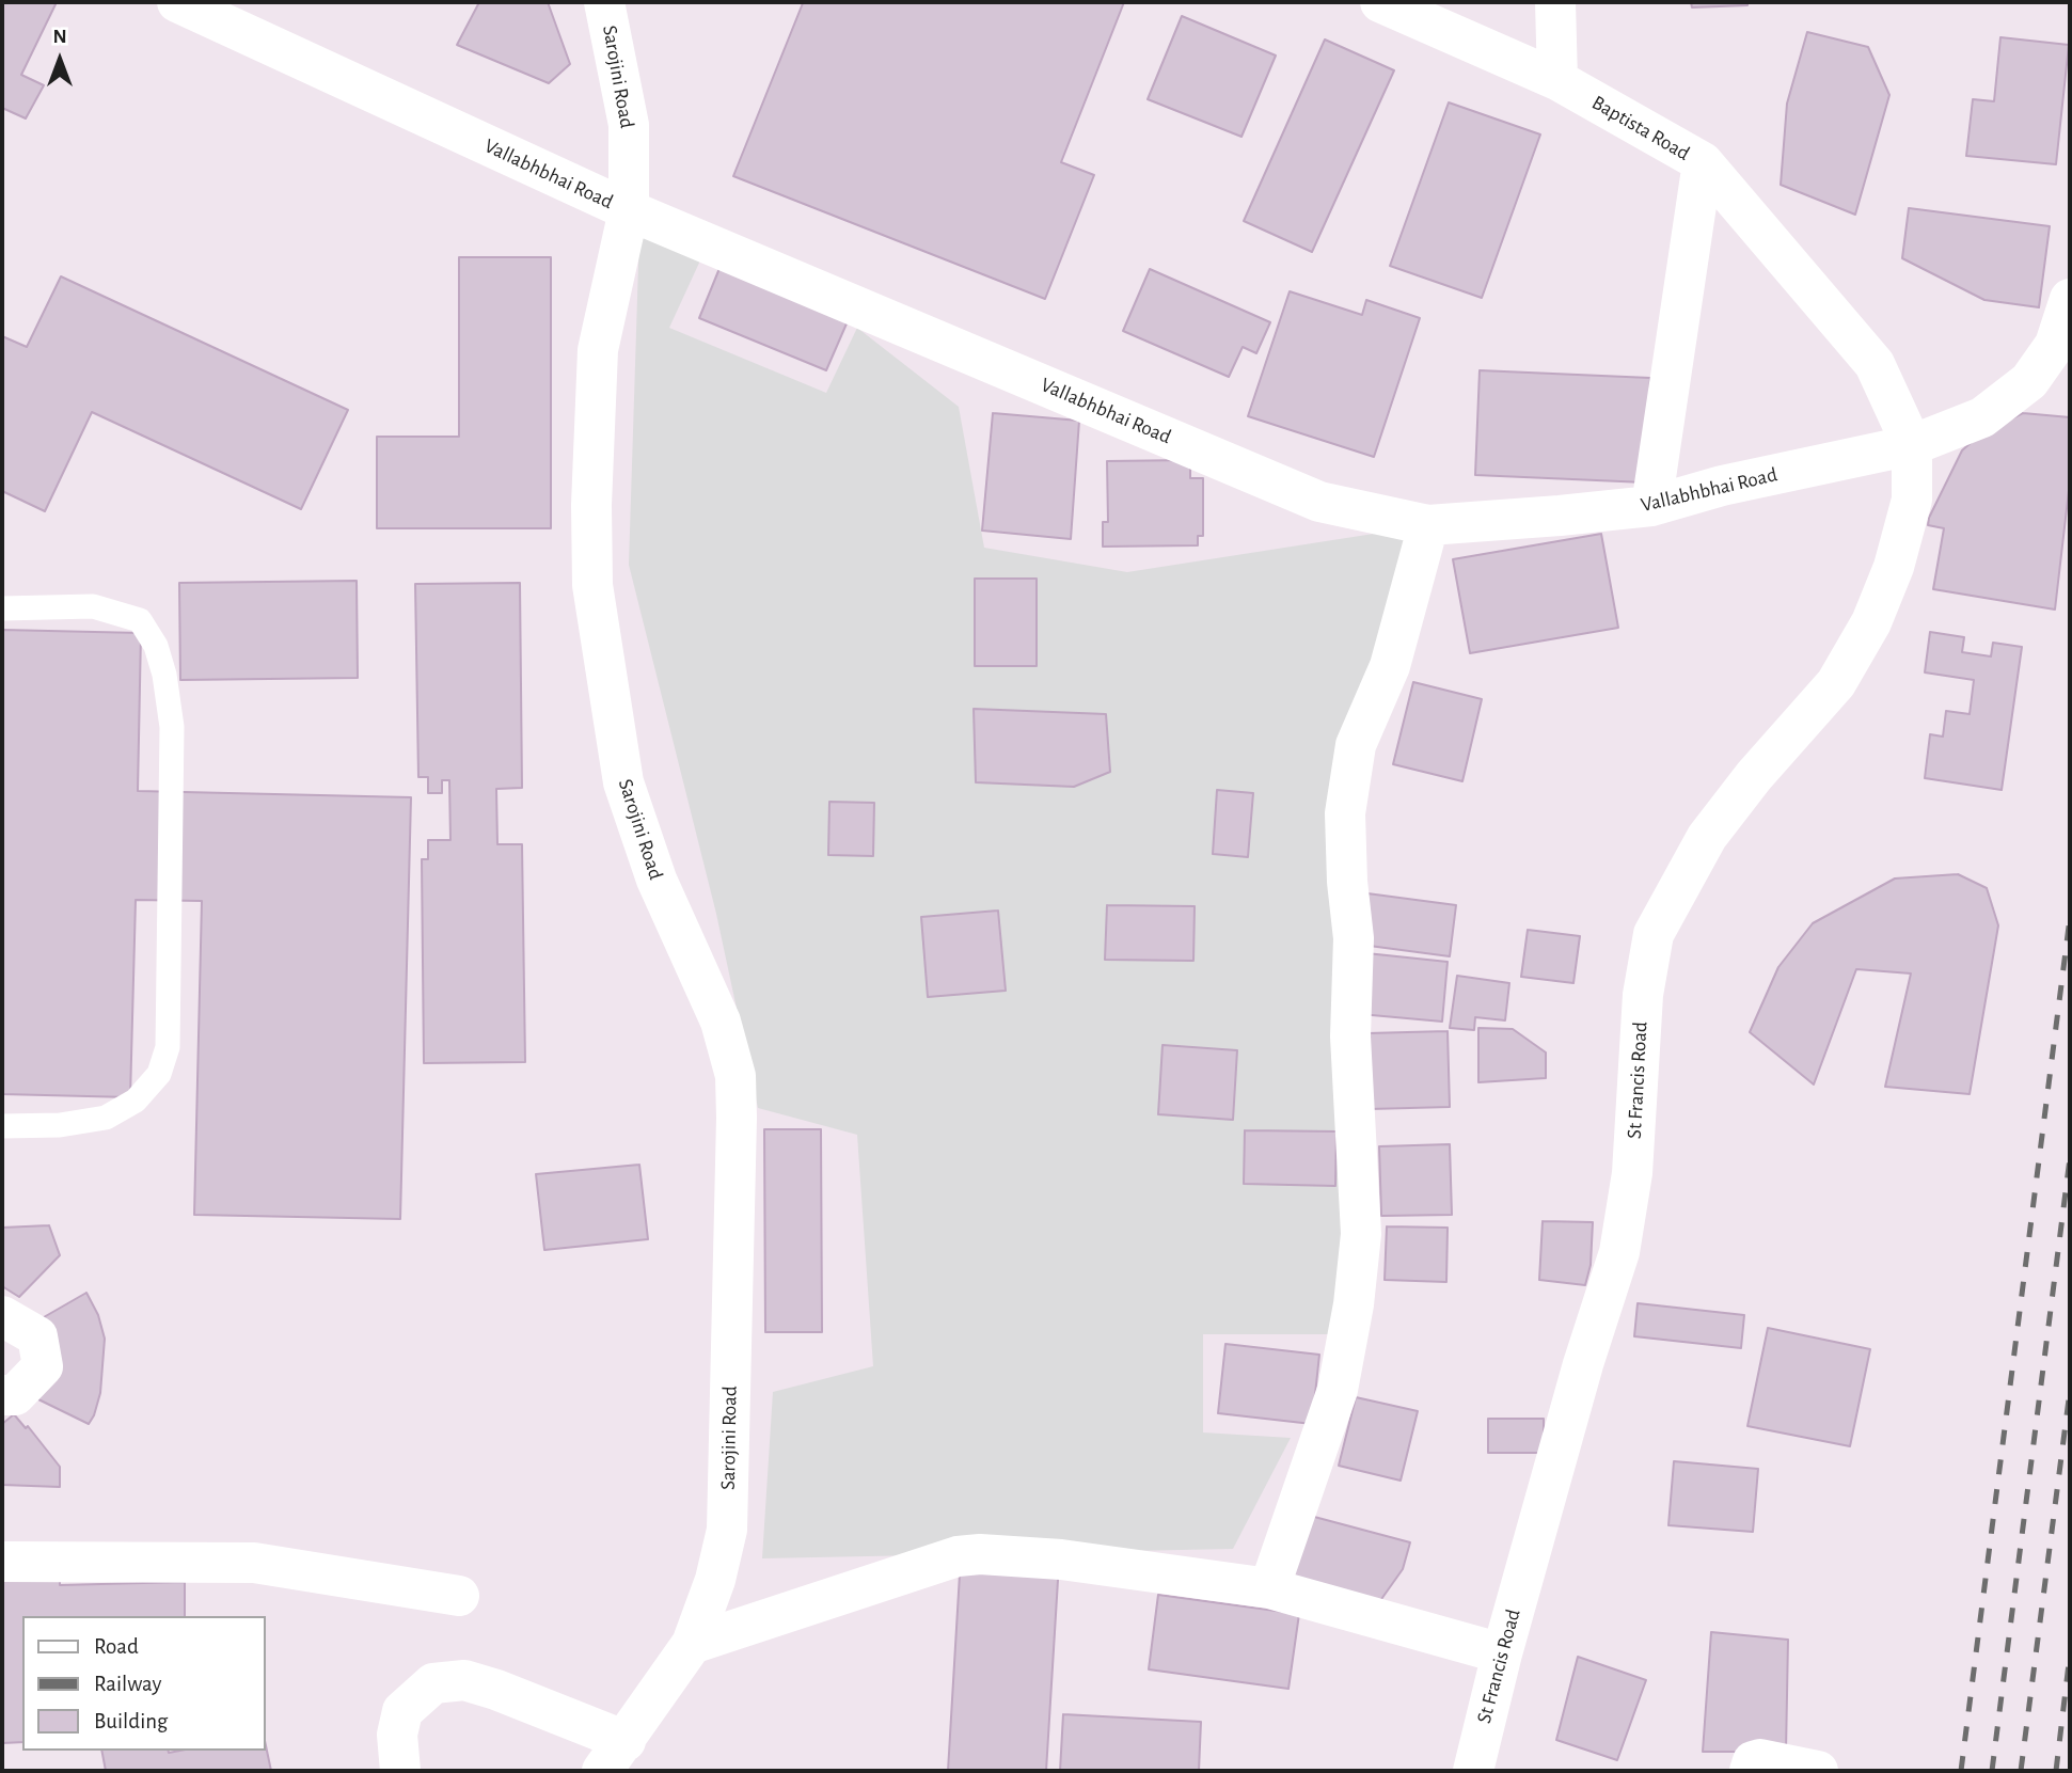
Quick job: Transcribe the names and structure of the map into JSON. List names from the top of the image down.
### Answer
{
  "streets": {
    "street": [
      "Sarojini Road",
      "Baptista Road",
      "Vallabhbhai Road",
      "St Francis Road"
    ]
  },
  "crossings": [
    ["Sarojini Road", "Vallabhbhai Road"],
    ["Baptista Road", "Vallabhbhai Road"],
    ["Baptista Road", "St Francis Road"],
    ["Vallabhbhai Road", "St Francis Road"]
  ],
  "legend": ["Road", "Railway", "Building"],
  "north": "top"
}
